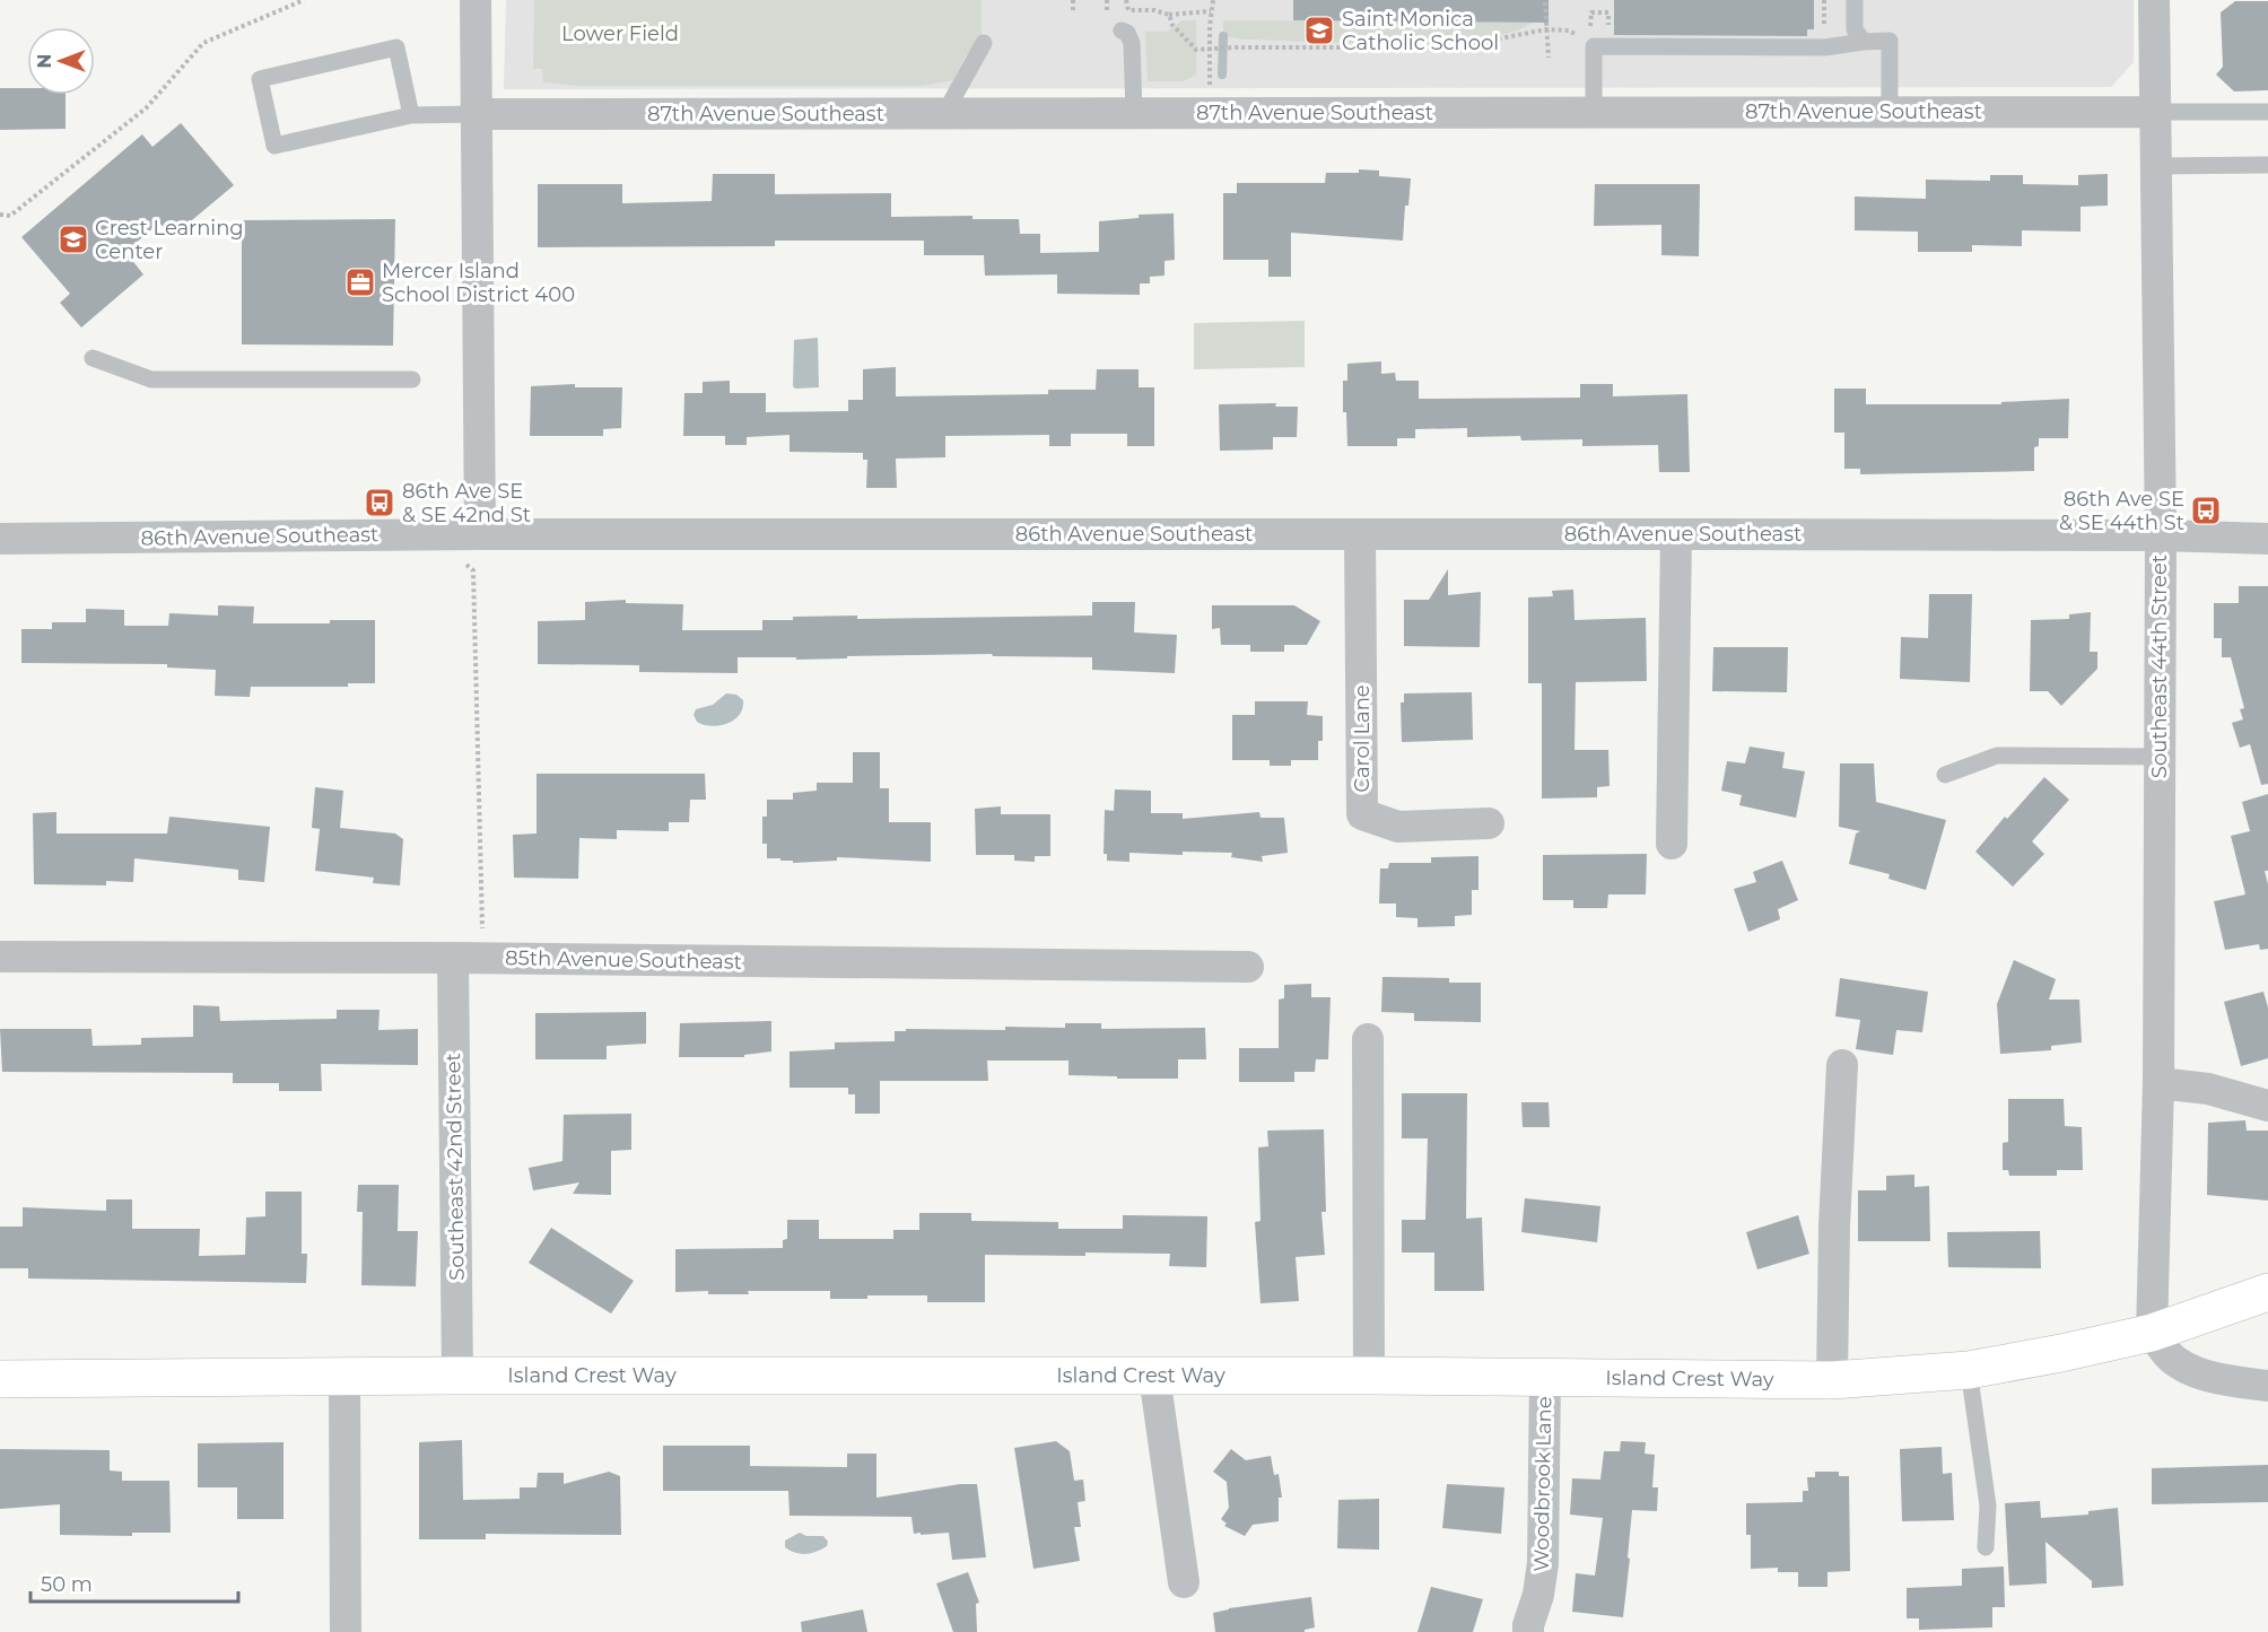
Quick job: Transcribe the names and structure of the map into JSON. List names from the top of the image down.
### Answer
{
  "streets": {
    "main road": ["Island Crest Way"],
    "street": [
      "87th Avenue Southeast",
      "86th Avenue Southeast",
      "Southeast 44th Street",
      "Carol Lane",
      "85th Avenue Southeast",
      "Southeast 42nd Street",
      "Woodbrook Lane"
    ]
  },
  "crossings": [
    ["87th Avenue Southeast", "Southeast 44th Street"],
    ["86th Avenue Southeast", "Southeast 44th Street"],
    ["86th Avenue Southeast", "Carol Lane"],
    ["Southeast 44th Street", "Island Crest Way"],
    ["85th Avenue Southeast", "Southeast 42nd Street"],
    ["Southeast 42nd Street", "Island Crest Way"],
    ["Island Crest Way", "Woodbrook Lane"]
  ],
  "parks": ["Lower Field"],
  "places": {
    "school or university": ["Saint Monica Catholic School", "Crest Learning Center"],
    "office": ["Mercer Island School District 400"],
    "bus stop": ["86th Ave SE & SE 42nd St", "86th Ave SE & SE 44th St"]
  },
  "scale_bar": "50 m",
  "north": "left"
}
